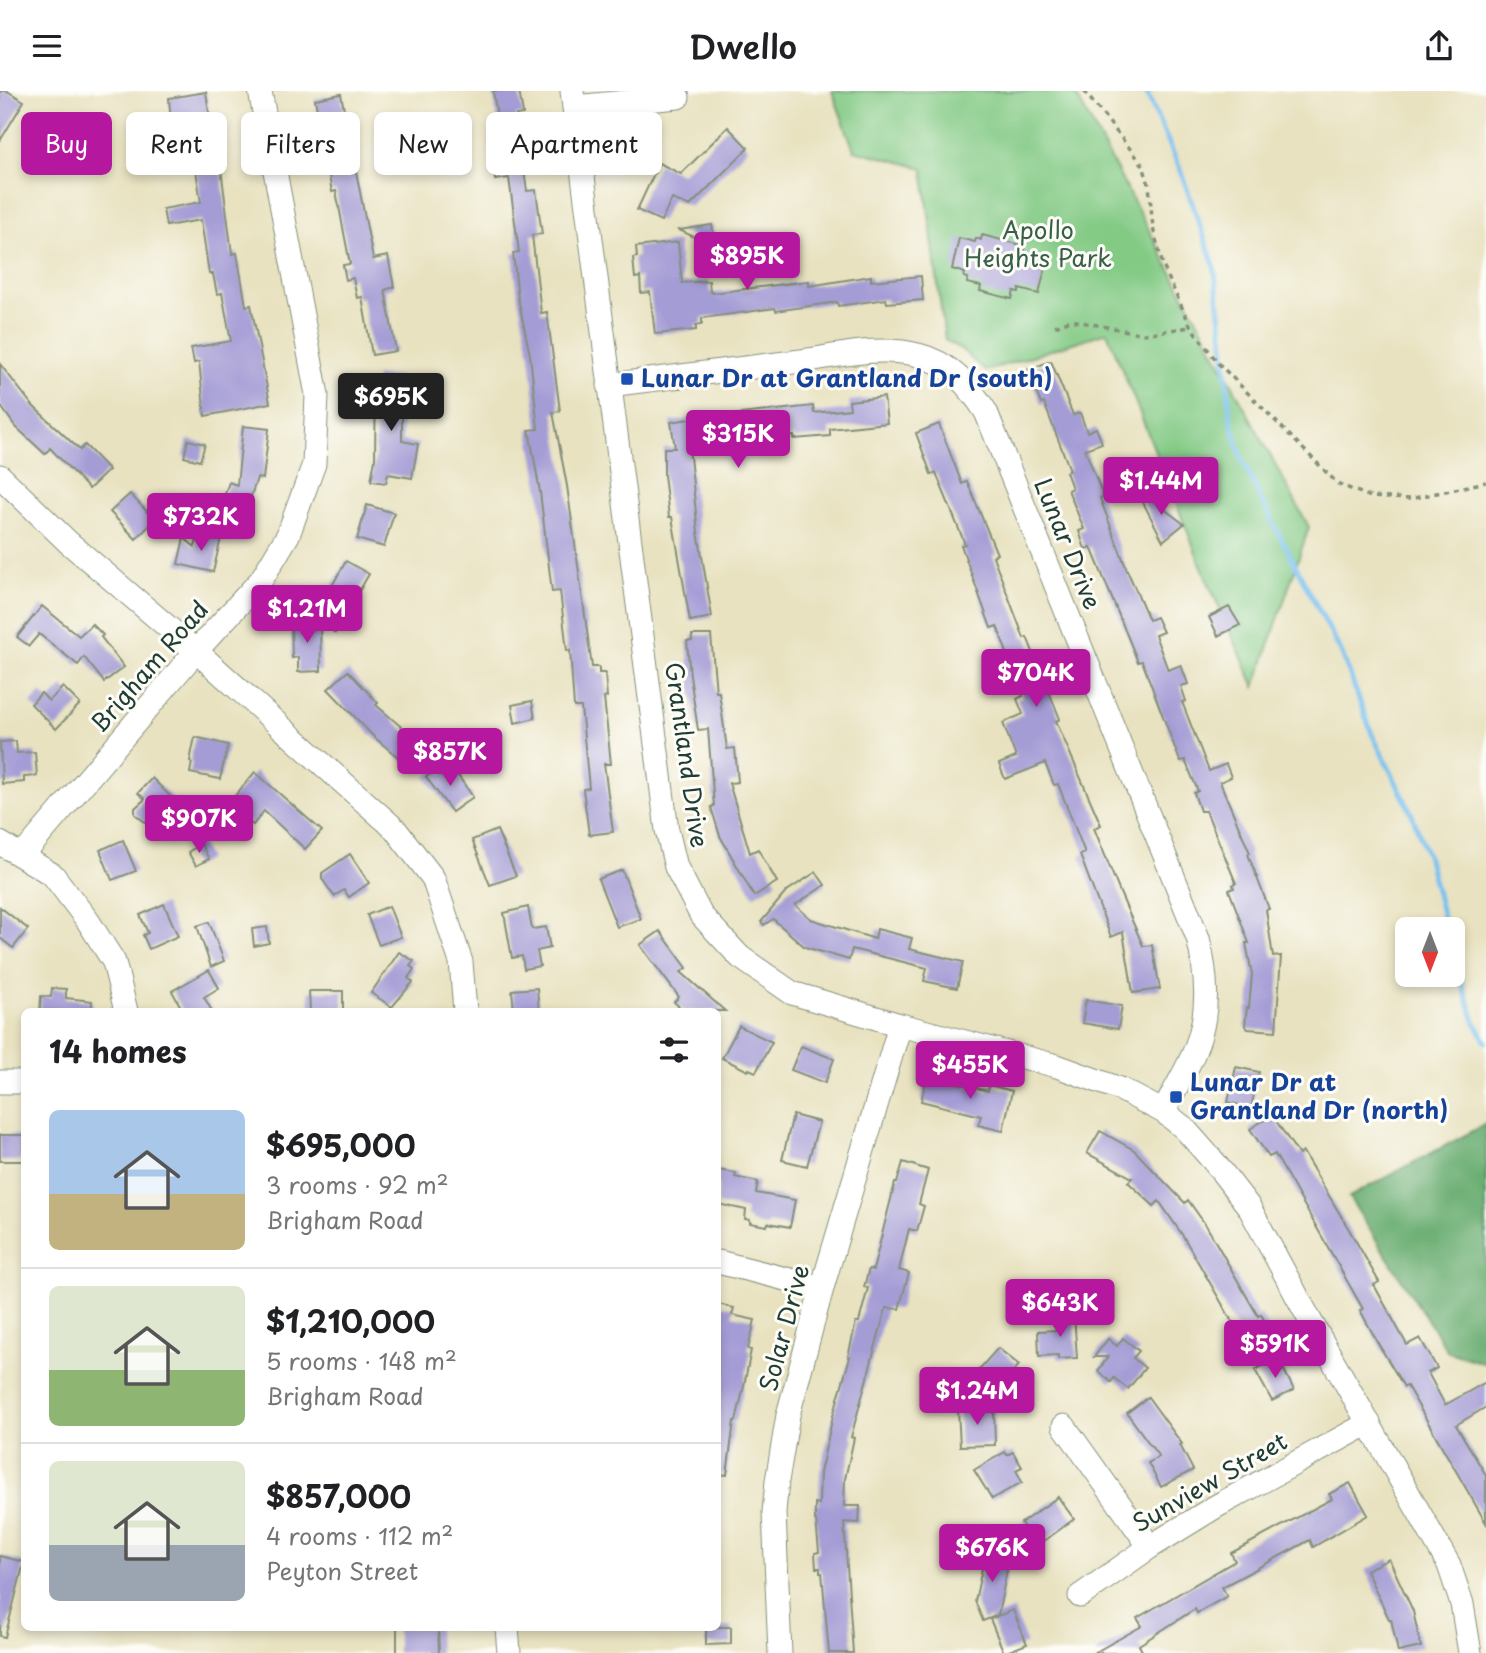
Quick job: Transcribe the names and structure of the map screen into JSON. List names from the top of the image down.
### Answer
{
  "streets": {
    "street": [
      "Lunar Drive",
      "Brigham Road",
      "Grantland Drive",
      "Solar Drive",
      "Sunview Street"
    ]
  },
  "crossings": [
    ["Lunar Drive", "Grantland Drive"],
    ["Grantland Drive", "Solar Drive"],
    ["Grantland Drive", "Sunview Street"]
  ],
  "parks": ["Apollo Heights Park"],
  "places": {
    "transit": ["Lunar Dr at Grantland Dr (south)", "Lunar Dr at Grantland Dr (north)"]
  },
  "north": "bottom",
  "page": {
    "header": "Dwello",
    "chip": [
      "Buy",
      "Rent",
      "Filters",
      "New",
      "Apartment"
    ],
    "price": [
      "$895K",
      "$695K",
      "$315K",
      "$1.44M",
      "$732K",
      "$1.21M",
      "$704K",
      "$857K",
      "$907K",
      "$455K",
      "$643K",
      "$591K",
      "$1.24M",
      "$676K"
    ],
    "heading": "14 homes",
    "list": [
      {
        "name": "$695,000",
        "note": "3 rooms · 92 m² · Brigham Road"
      },
      {
        "name": "$1,210,000",
        "note": "5 rooms · 148 m² · Brigham Road"
      },
      {
        "name": "$857,000",
        "note": "4 rooms · 112 m² · Peyton Street"
      }
    ]
  }
}
